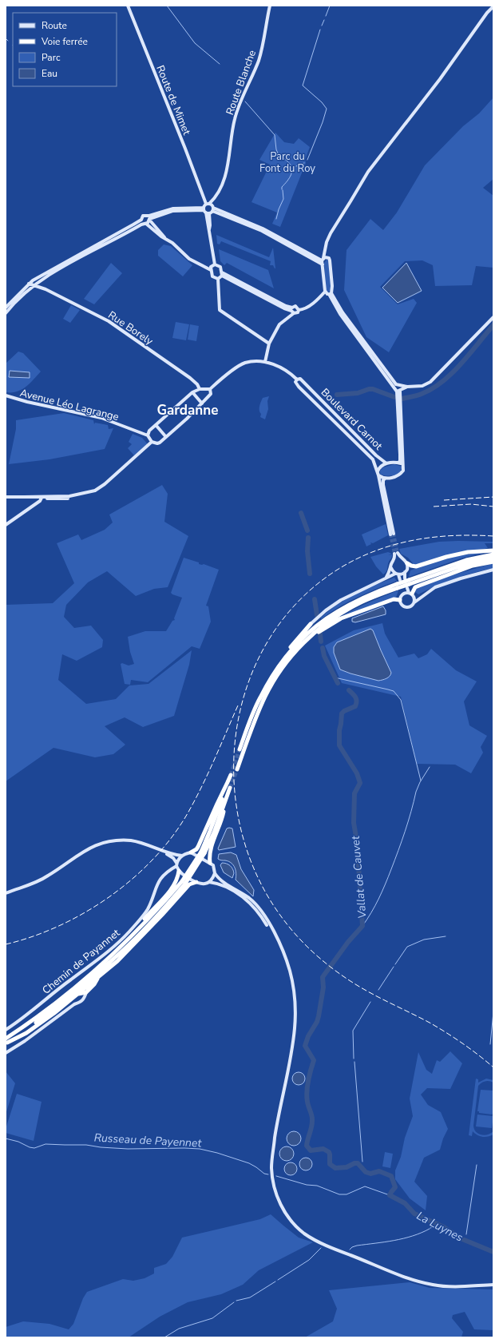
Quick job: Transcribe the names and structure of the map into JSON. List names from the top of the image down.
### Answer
{
  "streets": {
    "main road": [
      "Route Blanche",
      "Route de Mimet",
      "Rue Borely",
      "Avenue Léo Lagrange",
      "Boulevard Carnot",
      "Chemin de Payannet"
    ]
  },
  "crossings": [
    ["Route Blanche", "Route de Mimet"]
  ],
  "districts": ["Gardanne"],
  "water": ["Vallat de Cauvet", "Russeau de Payennet", "La Luynes"],
  "parks": ["Parc du Font du Roy"],
  "legend": [
    "Route",
    "Voie ferrée",
    "Parc",
    "Eau"
  ]
}
